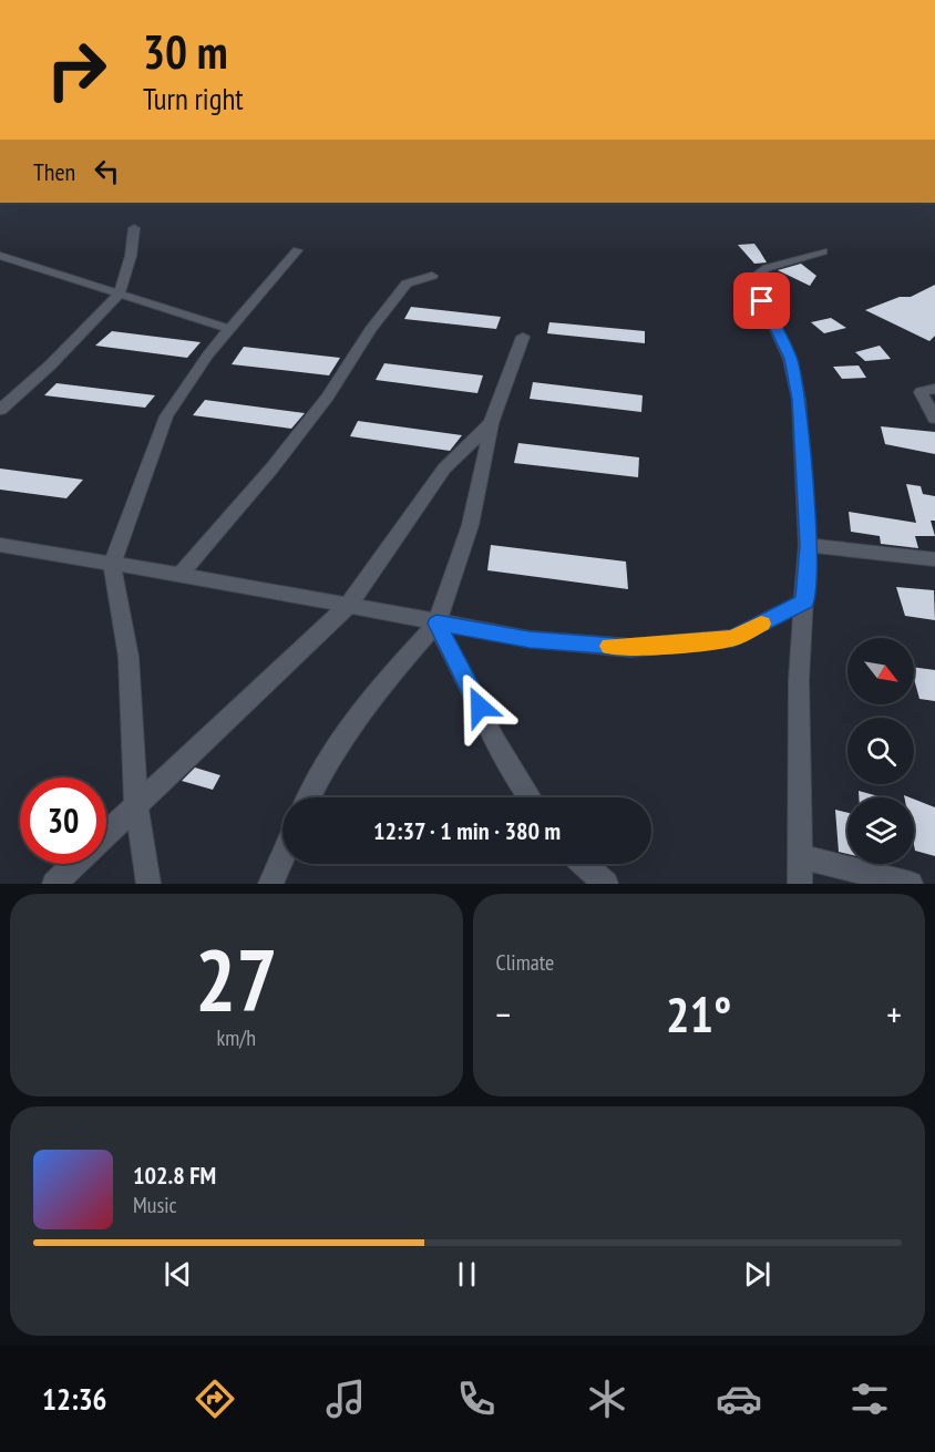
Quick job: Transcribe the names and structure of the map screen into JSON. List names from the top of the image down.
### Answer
{
  "north": "bottom right",
  "page": {
    "turn": ["30 m", "Turn right"],
    "then": "Then",
    "limit": "30",
    "trip": "12:37 · 1 min · 380 m",
    "tile": [
      ["27", "km/h"],
      "Climate"
    ],
    "heat": ["−", "21°", "+"],
    "song": ["102.8 FM", "Music"],
    "tabs": "12:36"
  }
}
